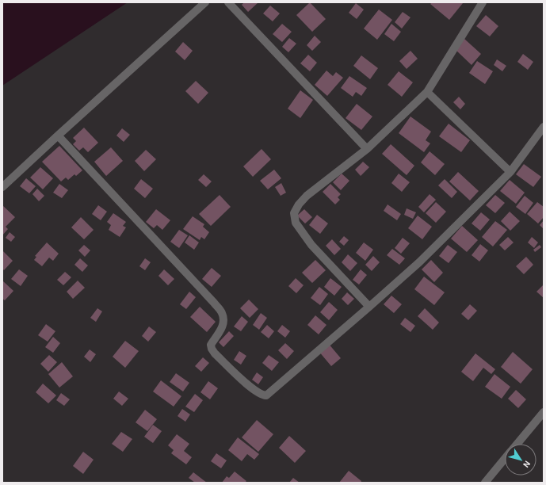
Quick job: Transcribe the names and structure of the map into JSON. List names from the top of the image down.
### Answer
{
  "north": "bottom right"
}
